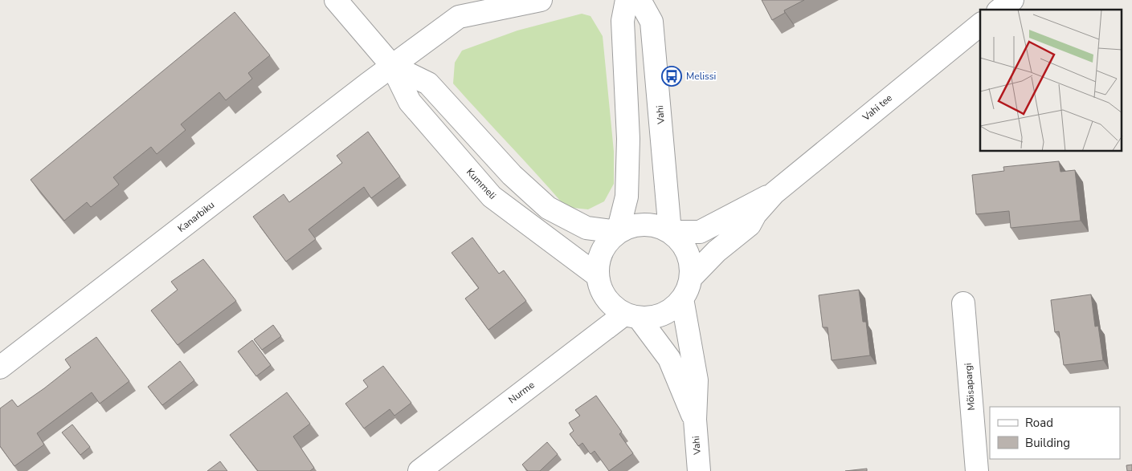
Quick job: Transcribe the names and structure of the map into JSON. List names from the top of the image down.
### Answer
{
  "streets": {
    "street": [
      "Vahi tee",
      "Vahi",
      "Kummeli",
      "Kanarbiku",
      "Mõisapargi",
      "Nurme"
    ]
  },
  "crossings": [
    ["Vahi tee", "Vahi"],
    ["Vahi tee", "Kummeli"],
    ["Vahi tee", "Nurme"],
    ["Vahi", "Kummeli"],
    ["Vahi", "Nurme"],
    ["Kummeli", "Kanarbiku"],
    ["Kummeli", "Nurme"]
  ],
  "places": {
    "bus stop": ["Melissi"]
  },
  "legend": ["Road", "Building"]
}
